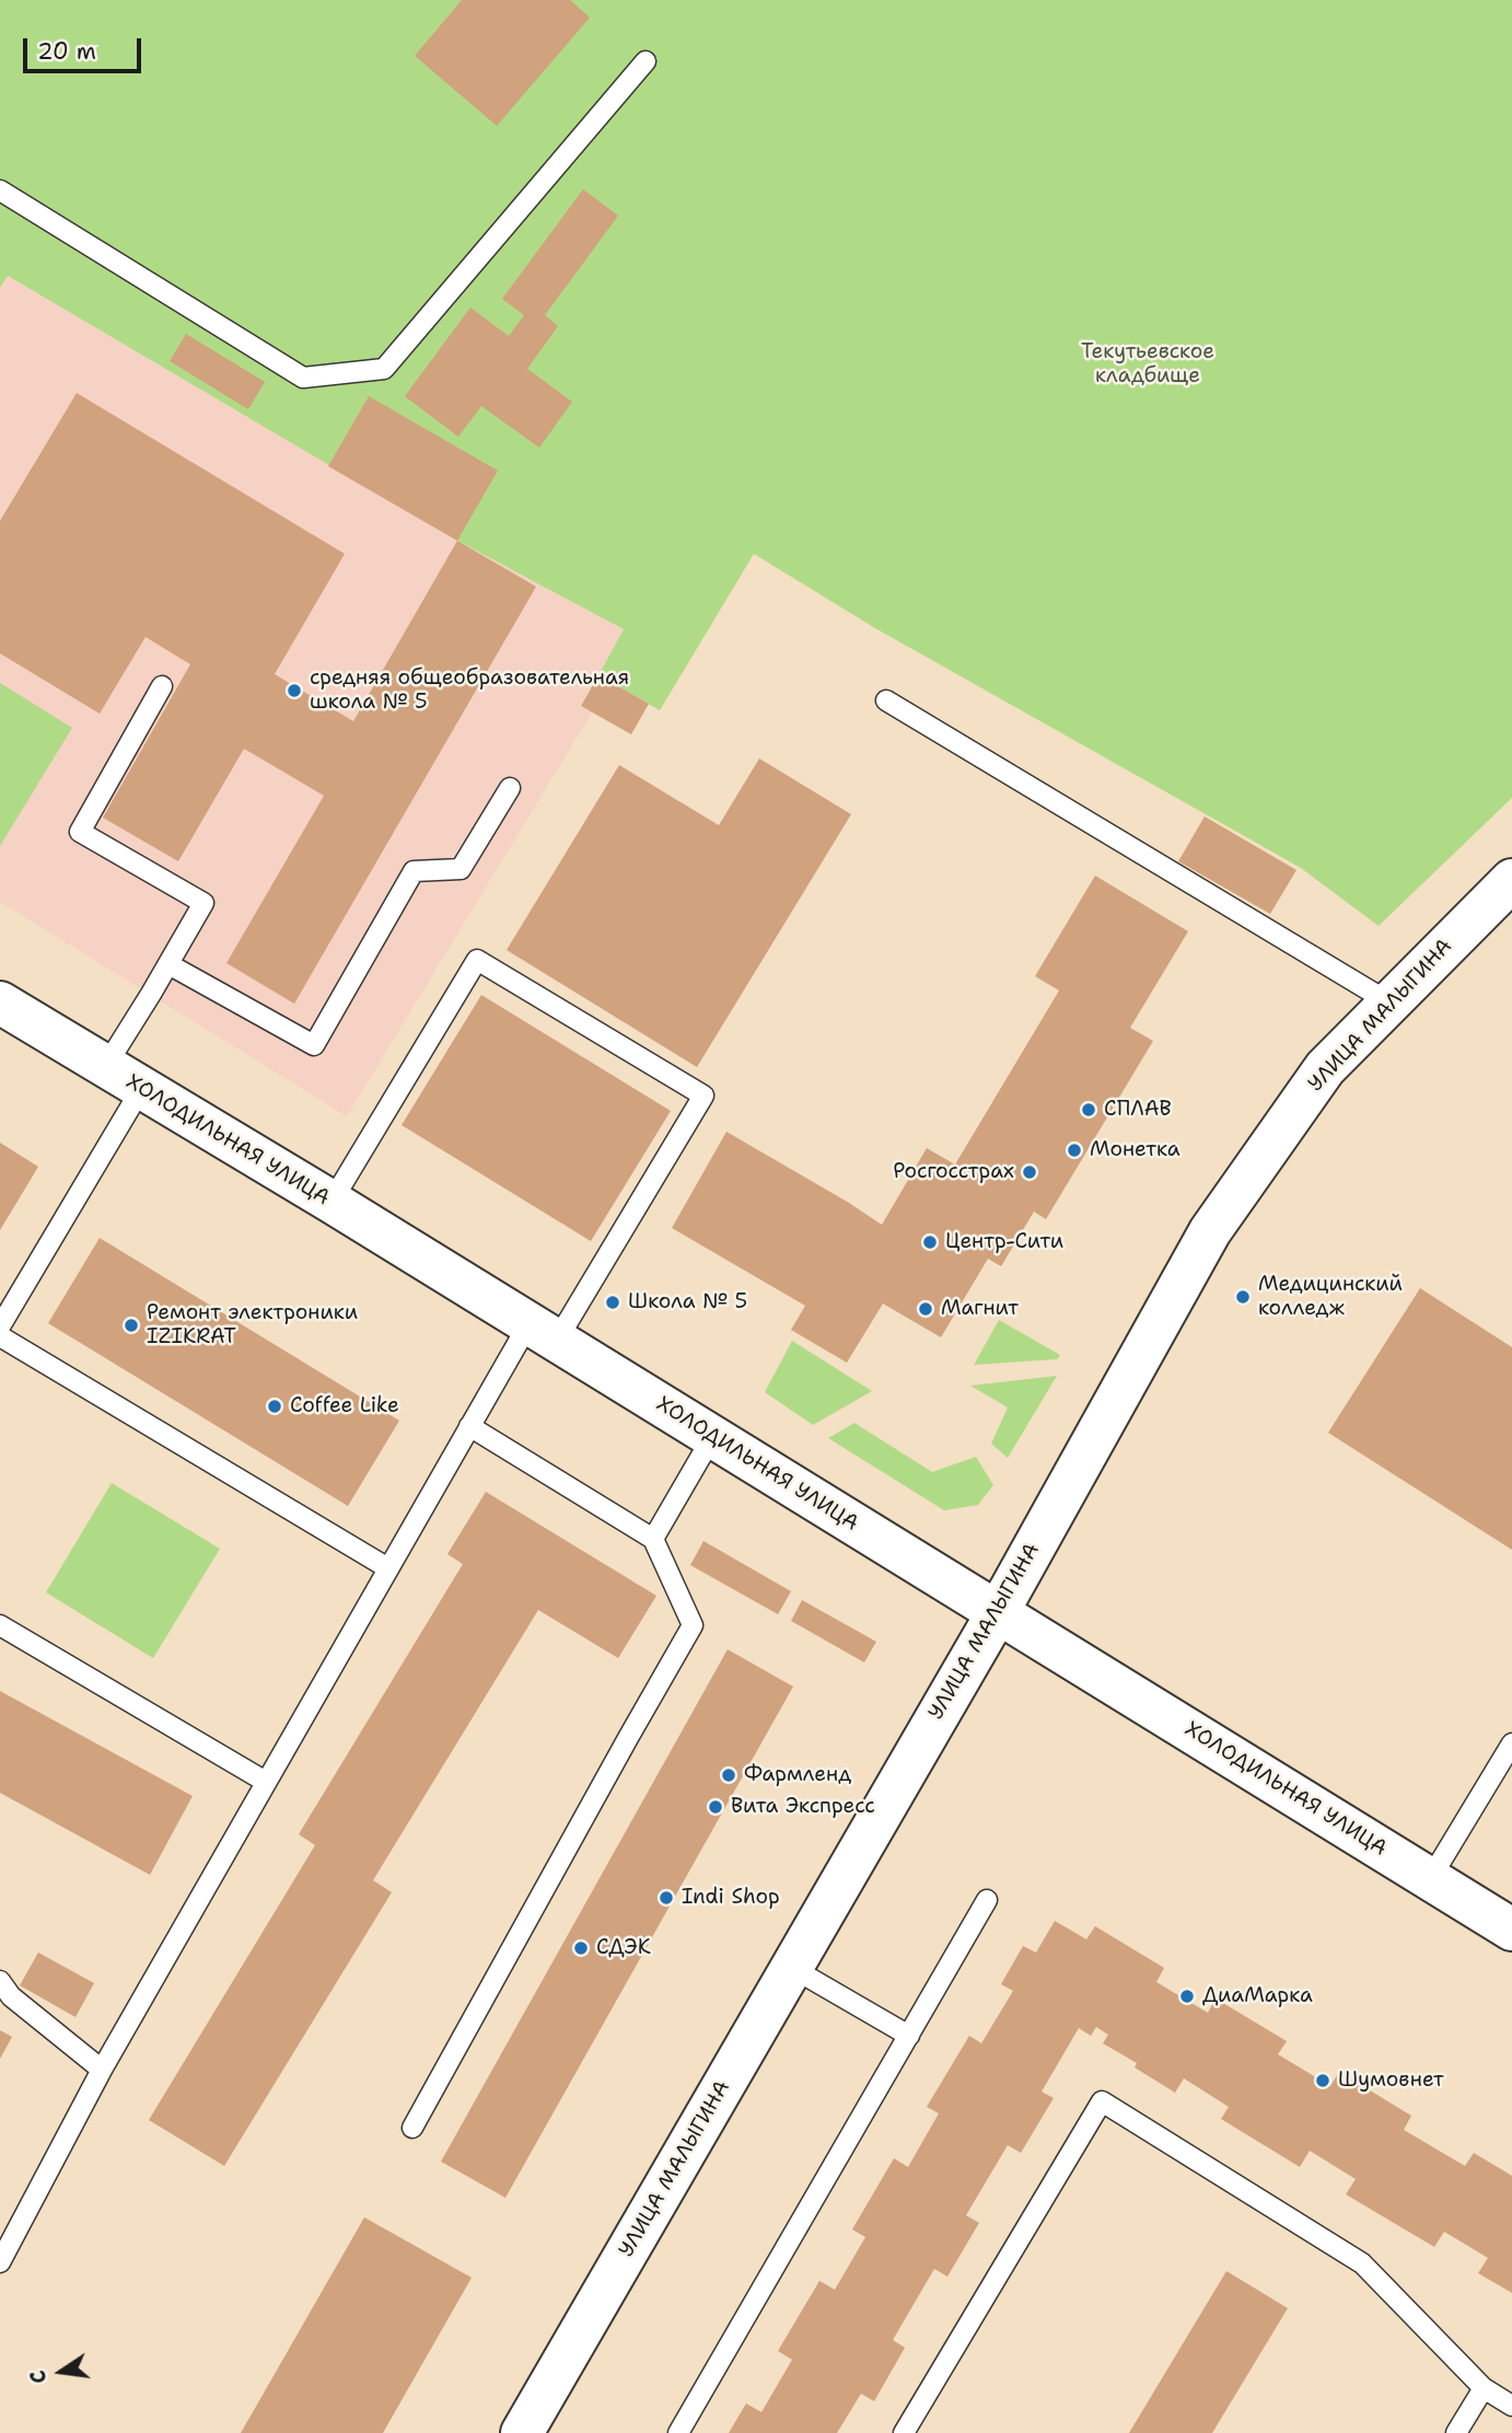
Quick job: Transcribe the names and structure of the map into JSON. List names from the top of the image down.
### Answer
{
  "streets": {
    "street": ["УЛИЦА МАЛЫГИНА", "ХОЛОДИЛЬНАЯ УЛИЦА"]
  },
  "crossings": [
    ["УЛИЦА МАЛЫГИНА", "ХОЛОДИЛЬНАЯ УЛИЦА"]
  ],
  "parks": ["Текутьевское кладбище"],
  "places": [
    "средняя общеобразовательная школа № 5",
    "СПЛАВ",
    "Монетка",
    "Росгосстрах",
    "Центр-Сити",
    "Медицинский колледж",
    "Школа № 5",
    "Магнит",
    "Ремонт электроники IZIKRAT",
    "Coffee Like",
    "Фармленд",
    "Вита Экспресс",
    "Indi Shop",
    "СДЭК",
    "ДиаМарка",
    "Шумовнет"
  ],
  "scale_bar": "20 m",
  "north": "left"
}
